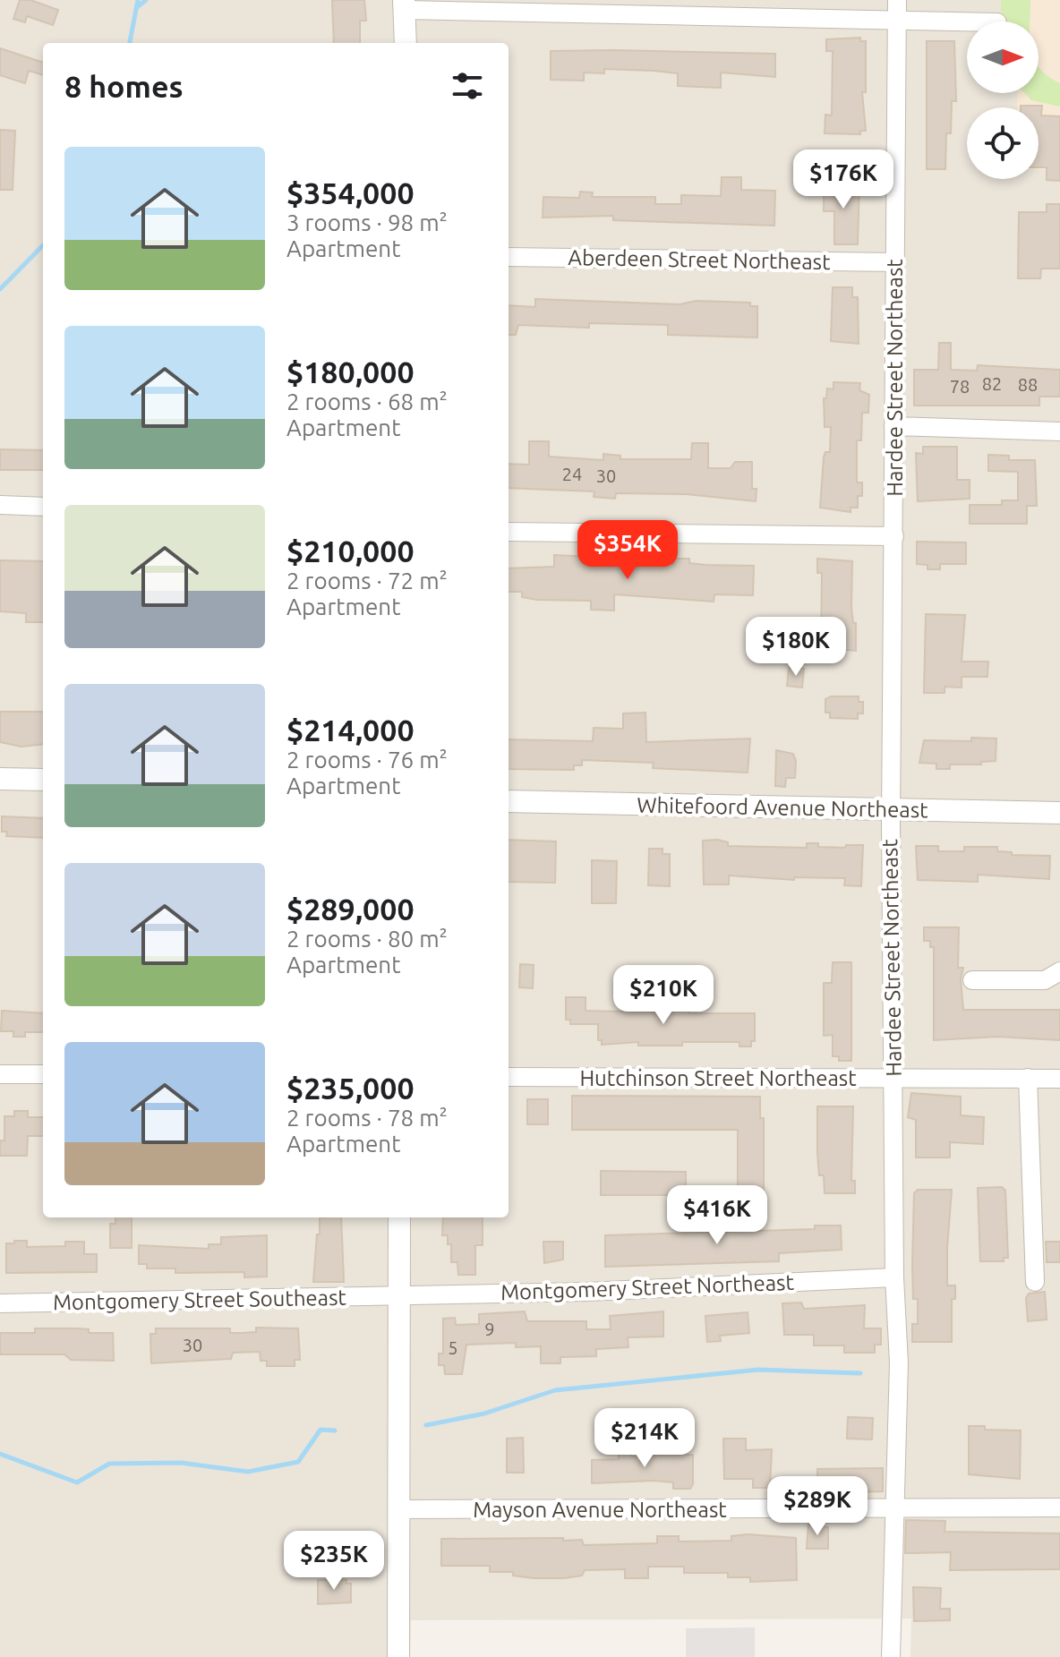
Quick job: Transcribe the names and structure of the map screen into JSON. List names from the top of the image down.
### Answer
{
  "streets": {
    "street": [
      "Aberdeen Street Northeast",
      "Hardee Street Northeast",
      "Whitefoord Avenue Northeast",
      "Hutchinson Street Northeast",
      "Montgomery Street Northeast",
      "Montgomery Street Southeast",
      "Mayson Avenue Northeast"
    ]
  },
  "crossings": [
    ["Aberdeen Street Northeast", "Hardee Street Northeast"],
    ["Hardee Street Northeast", "Whitefoord Avenue Northeast"],
    ["Hardee Street Northeast", "Hutchinson Street Northeast"],
    ["Hardee Street Northeast", "Montgomery Street Northeast"],
    ["Hardee Street Northeast", "Mayson Avenue Northeast"],
    ["Montgomery Street Northeast", "Montgomery Street Southeast"]
  ],
  "house_numbers": [
    "82",
    "88",
    "78",
    "24",
    "30",
    "9",
    "30",
    "5"
  ],
  "north": "right",
  "page": {
    "heading": "8 homes",
    "list": [
      {
        "name": "$354,000",
        "note": "3 rooms · 98 m² · Apartment"
      },
      {
        "name": "$180,000",
        "note": "2 rooms · 68 m² · Apartment"
      },
      {
        "name": "$210,000",
        "note": "2 rooms · 72 m² · Apartment"
      },
      {
        "name": "$214,000",
        "note": "2 rooms · 76 m² · Apartment"
      },
      {
        "name": "$289,000",
        "note": "2 rooms · 80 m² · Apartment"
      },
      {
        "name": "$235,000",
        "note": "2 rooms · 78 m² · Apartment"
      }
    ],
    "price": [
      "$176K",
      "$354K",
      "$180K",
      "$210K",
      "$416K",
      "$214K",
      "$289K",
      "$235K"
    ]
  }
}
